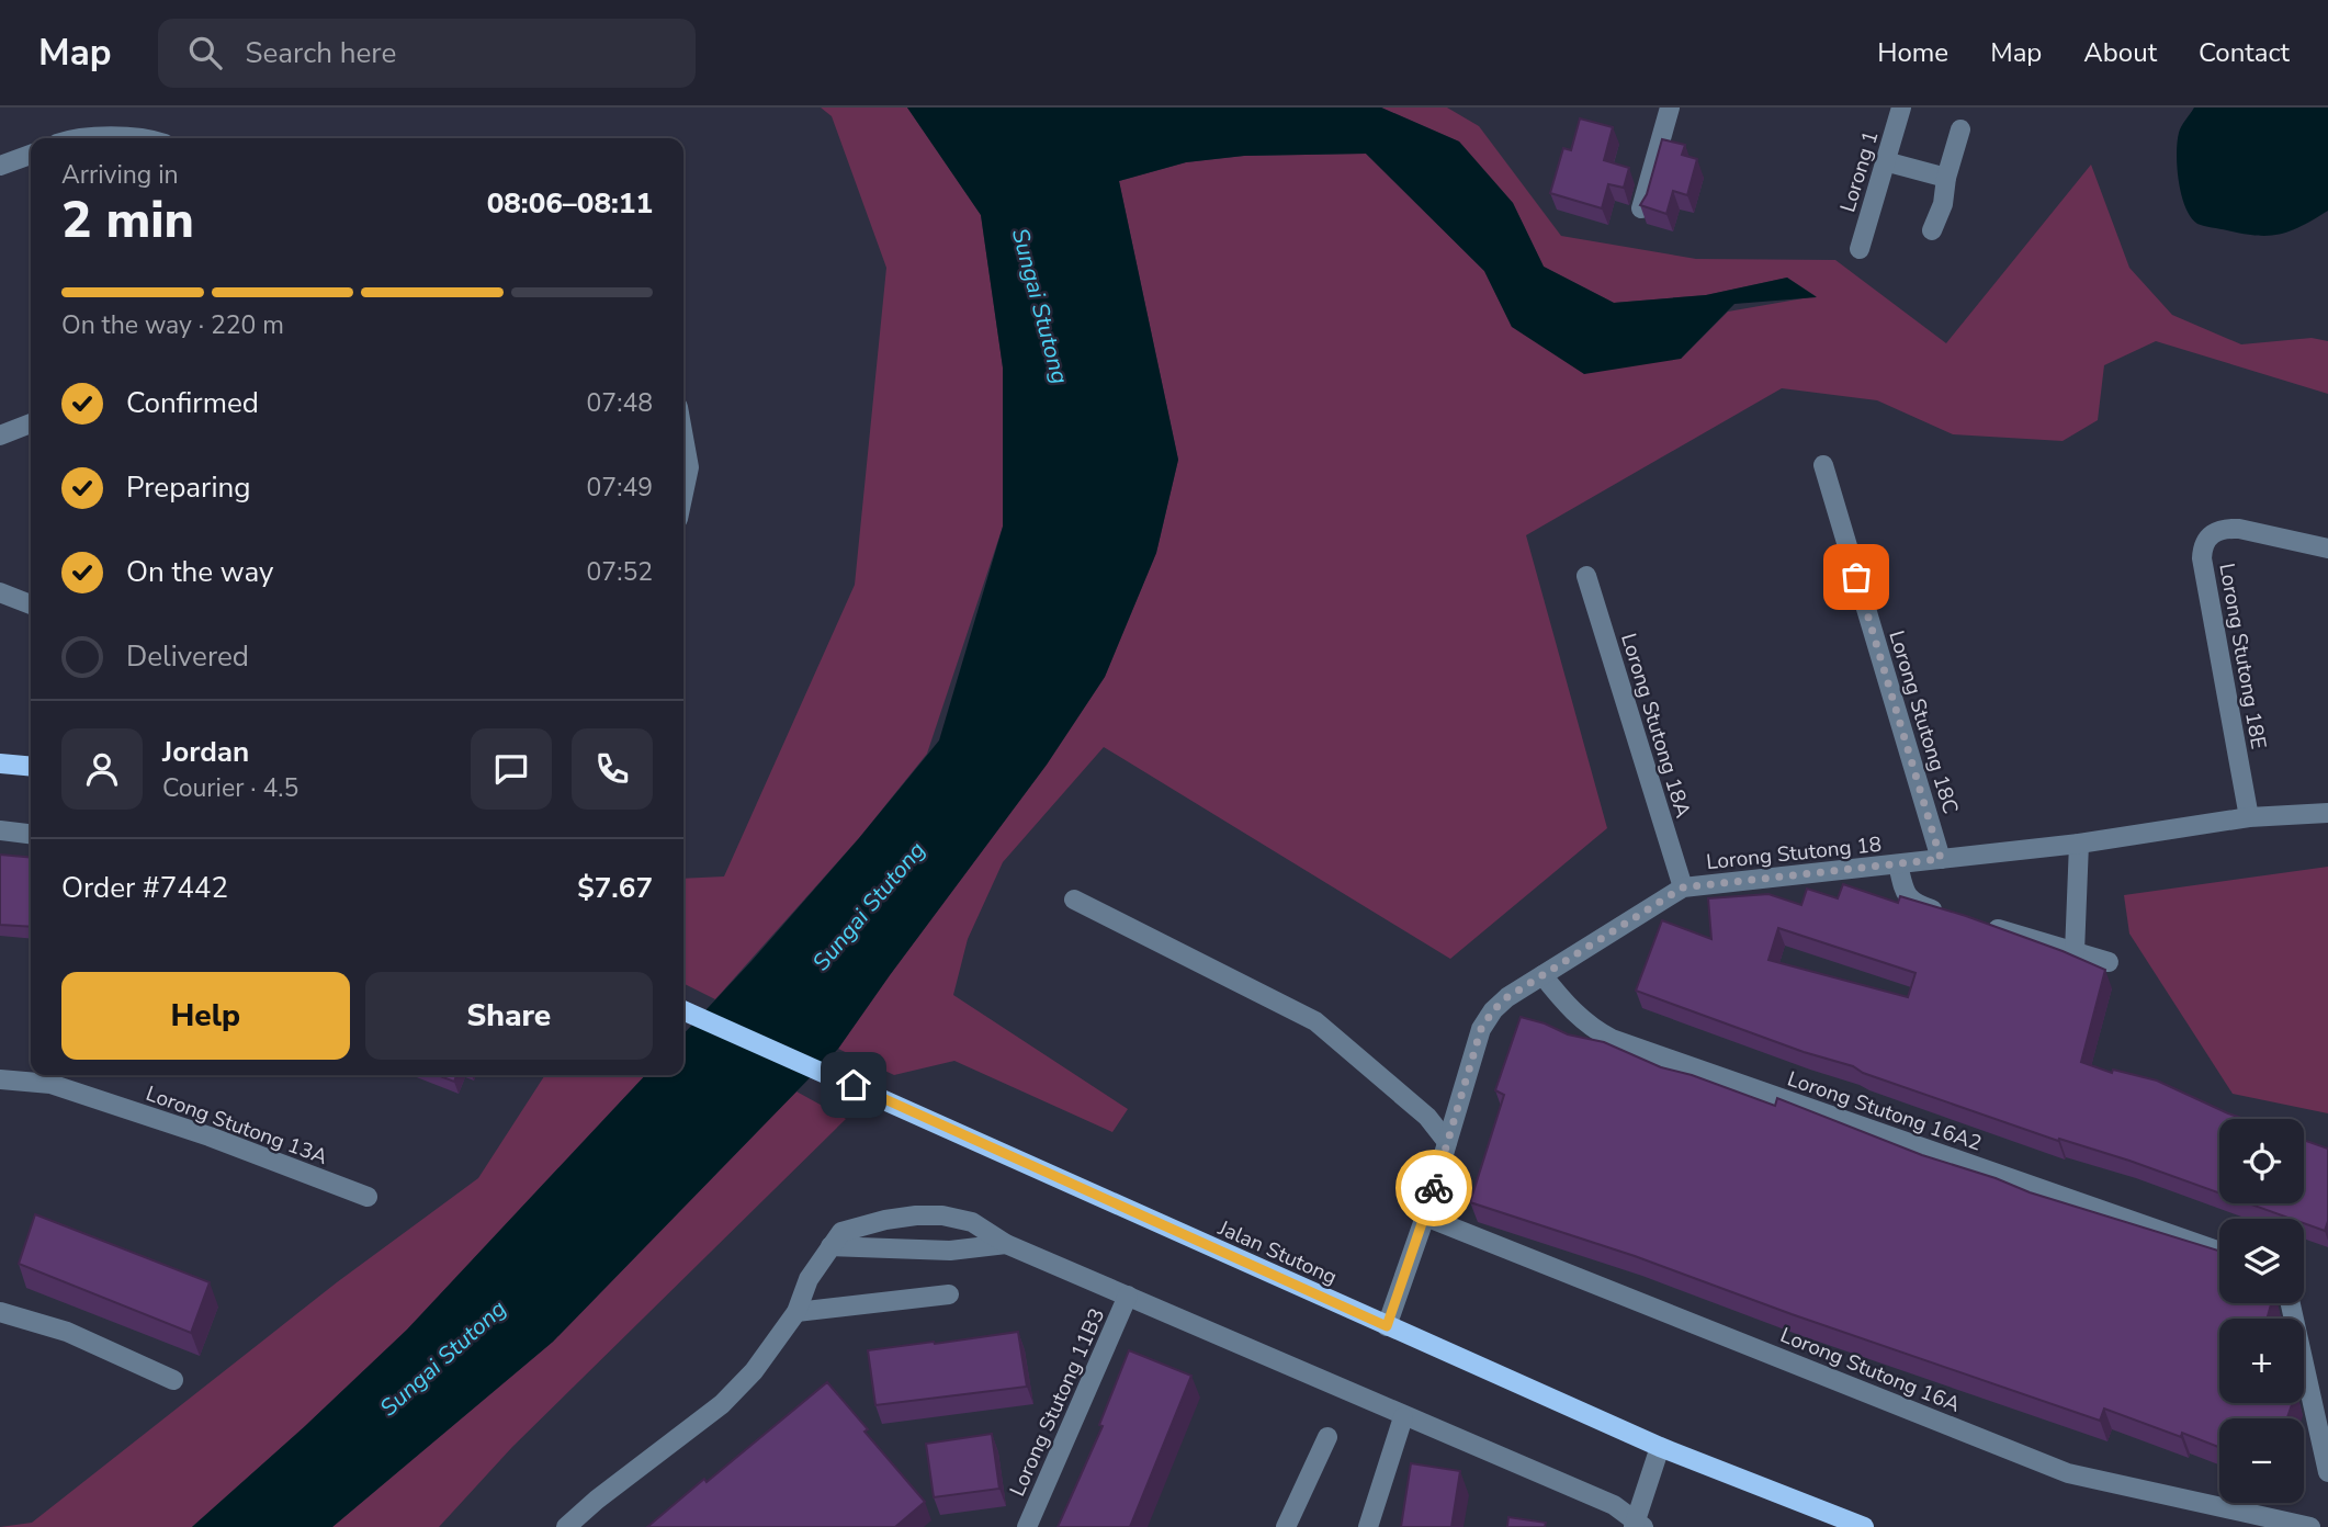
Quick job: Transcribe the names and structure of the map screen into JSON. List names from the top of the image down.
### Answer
{
  "streets": {
    "main road": ["Jalan Stutong"],
    "street": [
      "Lorong 1",
      "Lorong Stutong 18E",
      "Lorong Stutong 18C",
      "Lorong Stutong 18A",
      "Lorong Stutong 18",
      "Lorong Stutong 16A2",
      "Lorong Stutong 13A",
      "Lorong Stutong 16A",
      "Lorong Stutong 11B3"
    ]
  },
  "crossings": [
    ["Lorong Stutong 18E", "Lorong Stutong 18"],
    ["Lorong Stutong 18C", "Lorong Stutong 18"],
    ["Lorong Stutong 18A", "Lorong Stutong 18"],
    ["Lorong Stutong 18", "Lorong Stutong 16A2"],
    ["Lorong Stutong 18", "Jalan Stutong"],
    ["Lorong Stutong 18", "Lorong Stutong 16A"]
  ],
  "water": ["Sungai Stutong"],
  "page": {
    "header": "Map",
    "search": "Search here",
    "nav": [
      "Home",
      "Map",
      "About",
      "Contact"
    ],
    "heading": ["2 min", "Arriving in", "08:06–08:11"],
    "panel": [
      "Jordan",
      "Courier · 4.5",
      "Order #7442",
      "$7.67"
    ],
    "bar": "On the way · 220 m",
    "list": [
      ["Confirmed", "07:48"],
      ["Preparing", "07:49"],
      ["On the way", "07:52"],
      "Delivered"
    ],
    "buttons": ["Help", "Share"],
    "map_buttons": ["+", "−"]
  }
}
